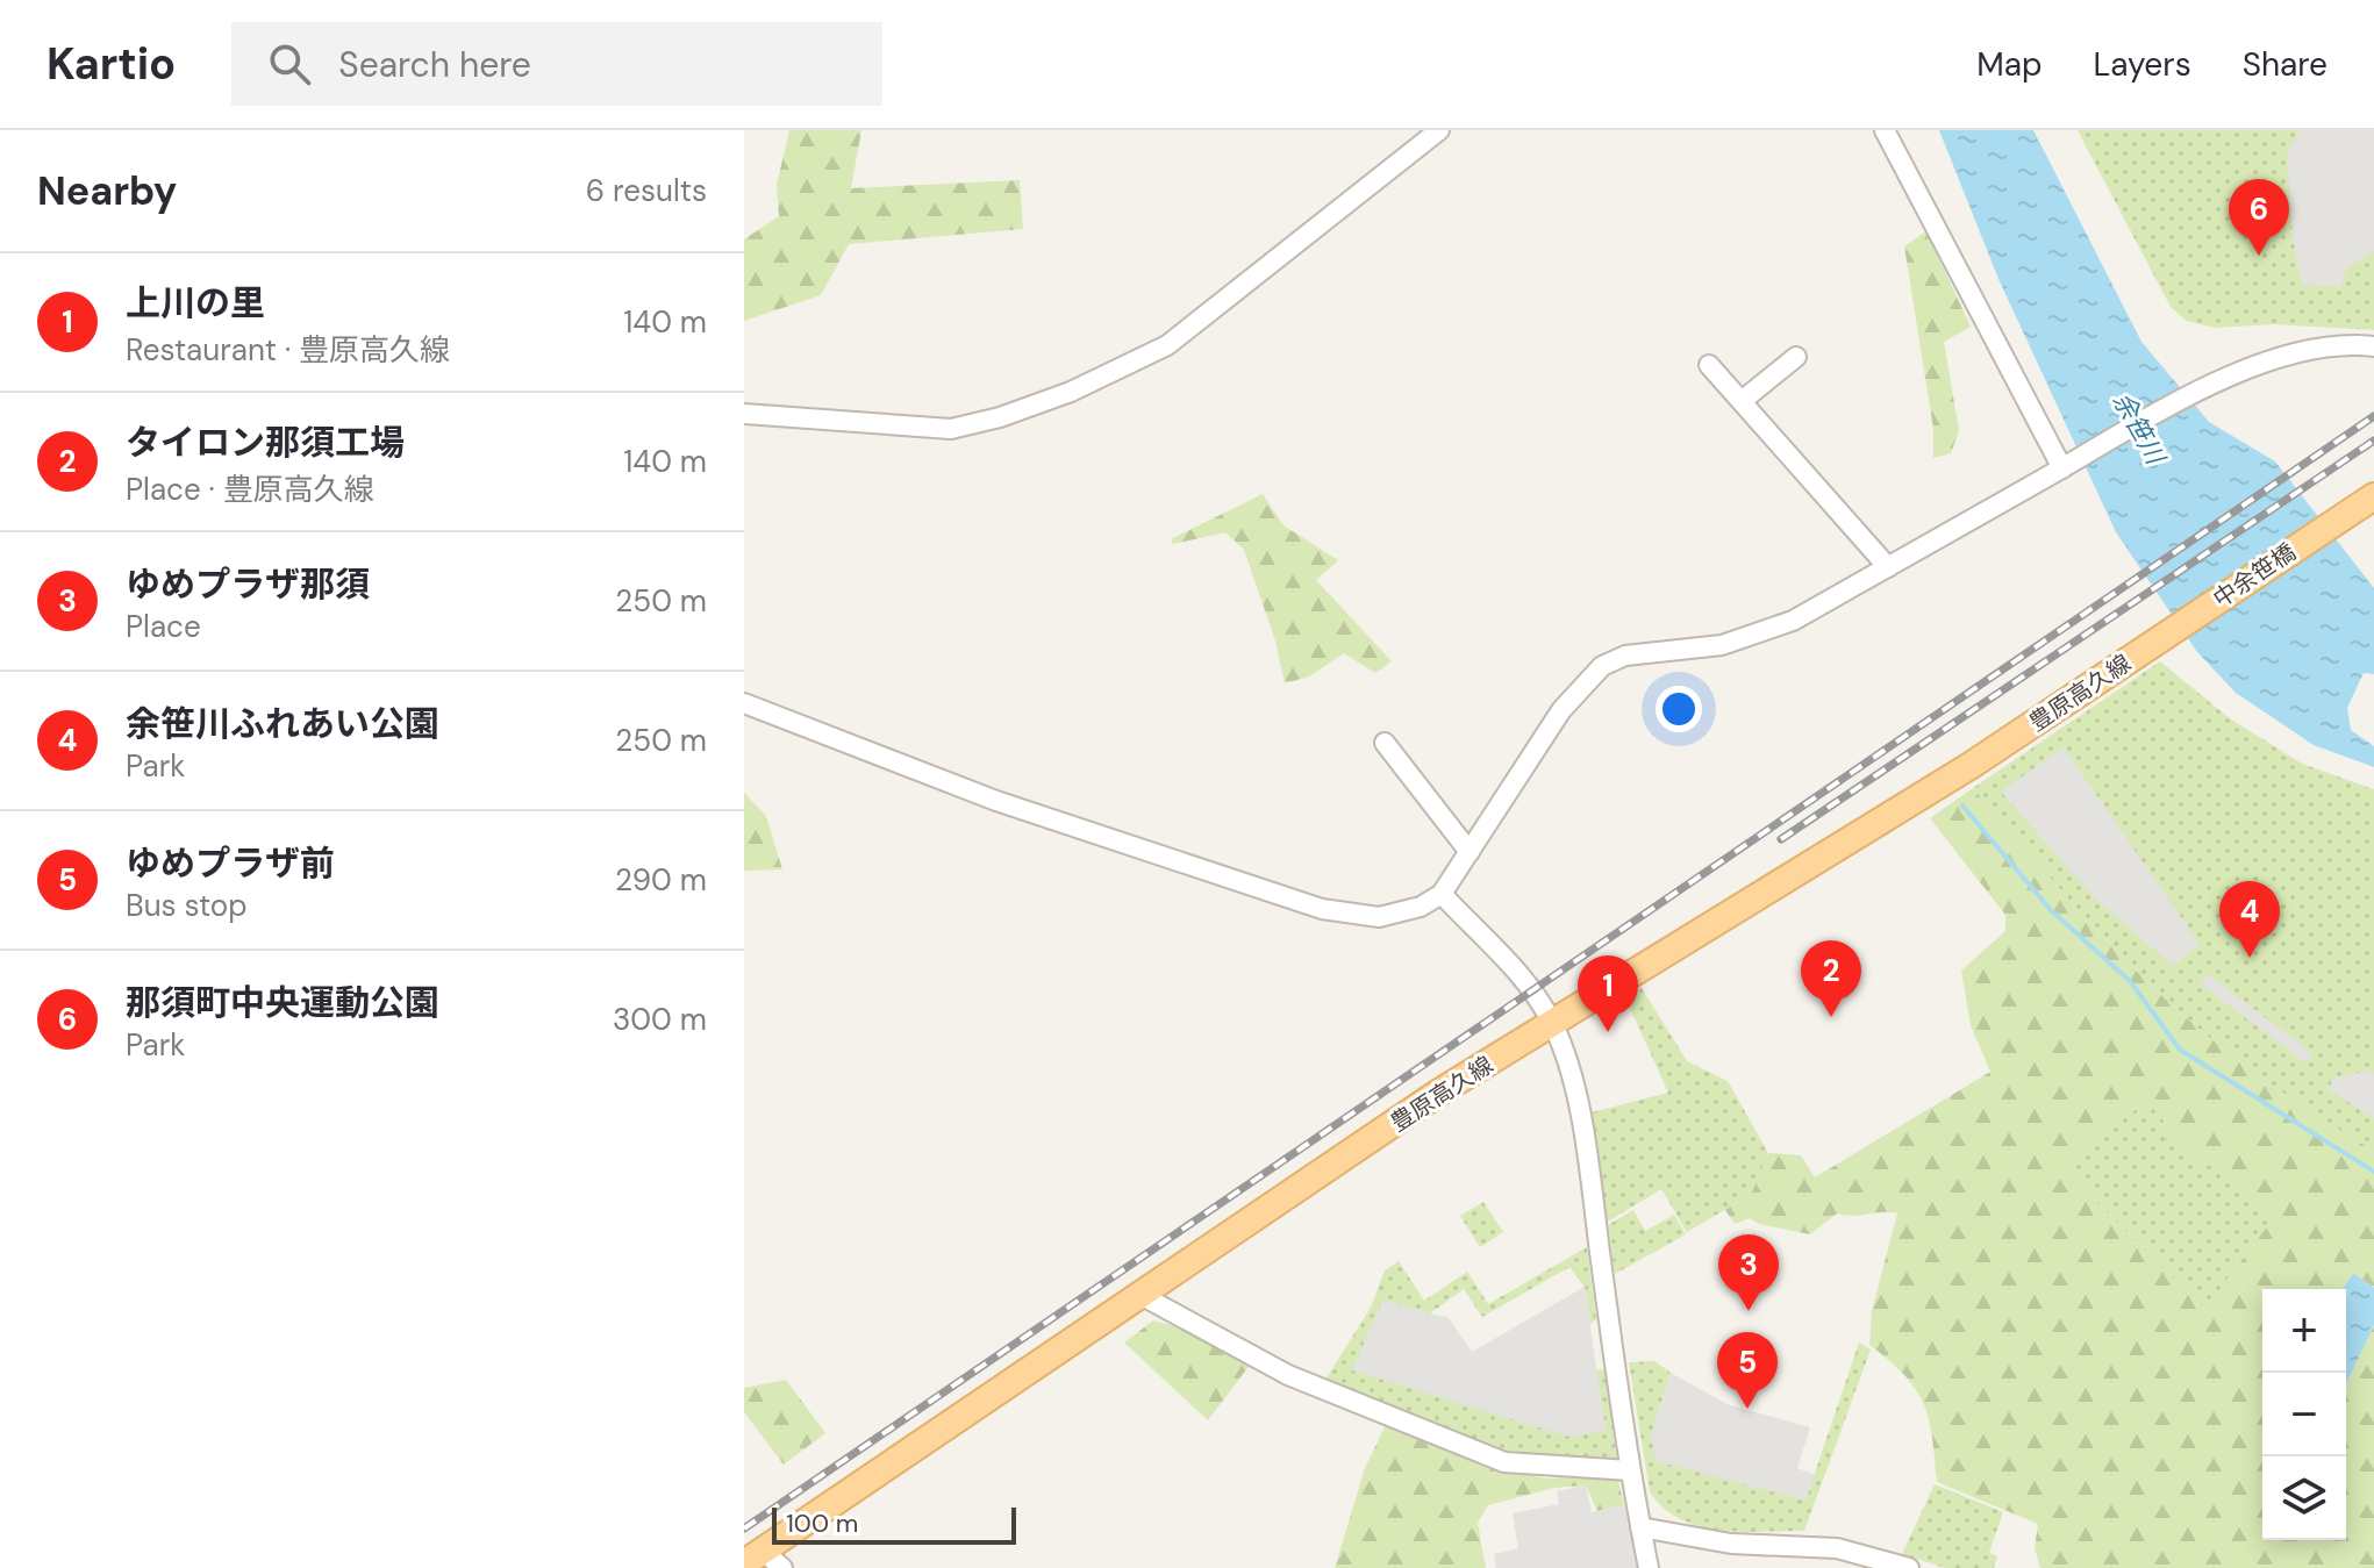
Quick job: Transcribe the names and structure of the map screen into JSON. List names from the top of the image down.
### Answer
{
  "streets": {
    "main road": ["中余笹橋", "豊原高久線"]
  },
  "crossings": [
    ["中余笹橋", "豊原高久線"]
  ],
  "water": ["余笹川"],
  "scale_bar": "100 m",
  "page": {
    "header": "Kartio",
    "search": "Search here",
    "nav": ["Map", "Layers", "Share"],
    "heading": ["Nearby", "6 results"],
    "pins": [
      "6",
      "4",
      "2",
      "1",
      "3",
      "5"
    ],
    "list": [
      {
        "mark": "1",
        "name": "上川の里",
        "note": "Restaurant · 豊原高久線",
        "value": "140 m"
      },
      {
        "mark": "2",
        "name": "タイロン那須工場",
        "note": "Place · 豊原高久線",
        "value": "140 m"
      },
      {
        "mark": "3",
        "name": "ゆめプラザ那須",
        "note": "Place",
        "value": "250 m"
      },
      {
        "mark": "4",
        "name": "余笹川ふれあい公園",
        "note": "Park",
        "value": "250 m"
      },
      {
        "mark": "5",
        "name": "ゆめプラザ前",
        "note": "Bus stop",
        "value": "290 m"
      },
      {
        "mark": "6",
        "name": "那須町中央運動公園",
        "note": "Park",
        "value": "300 m"
      }
    ],
    "map_buttons": ["+", "−"],
    "scale": "100 m"
  }
}
